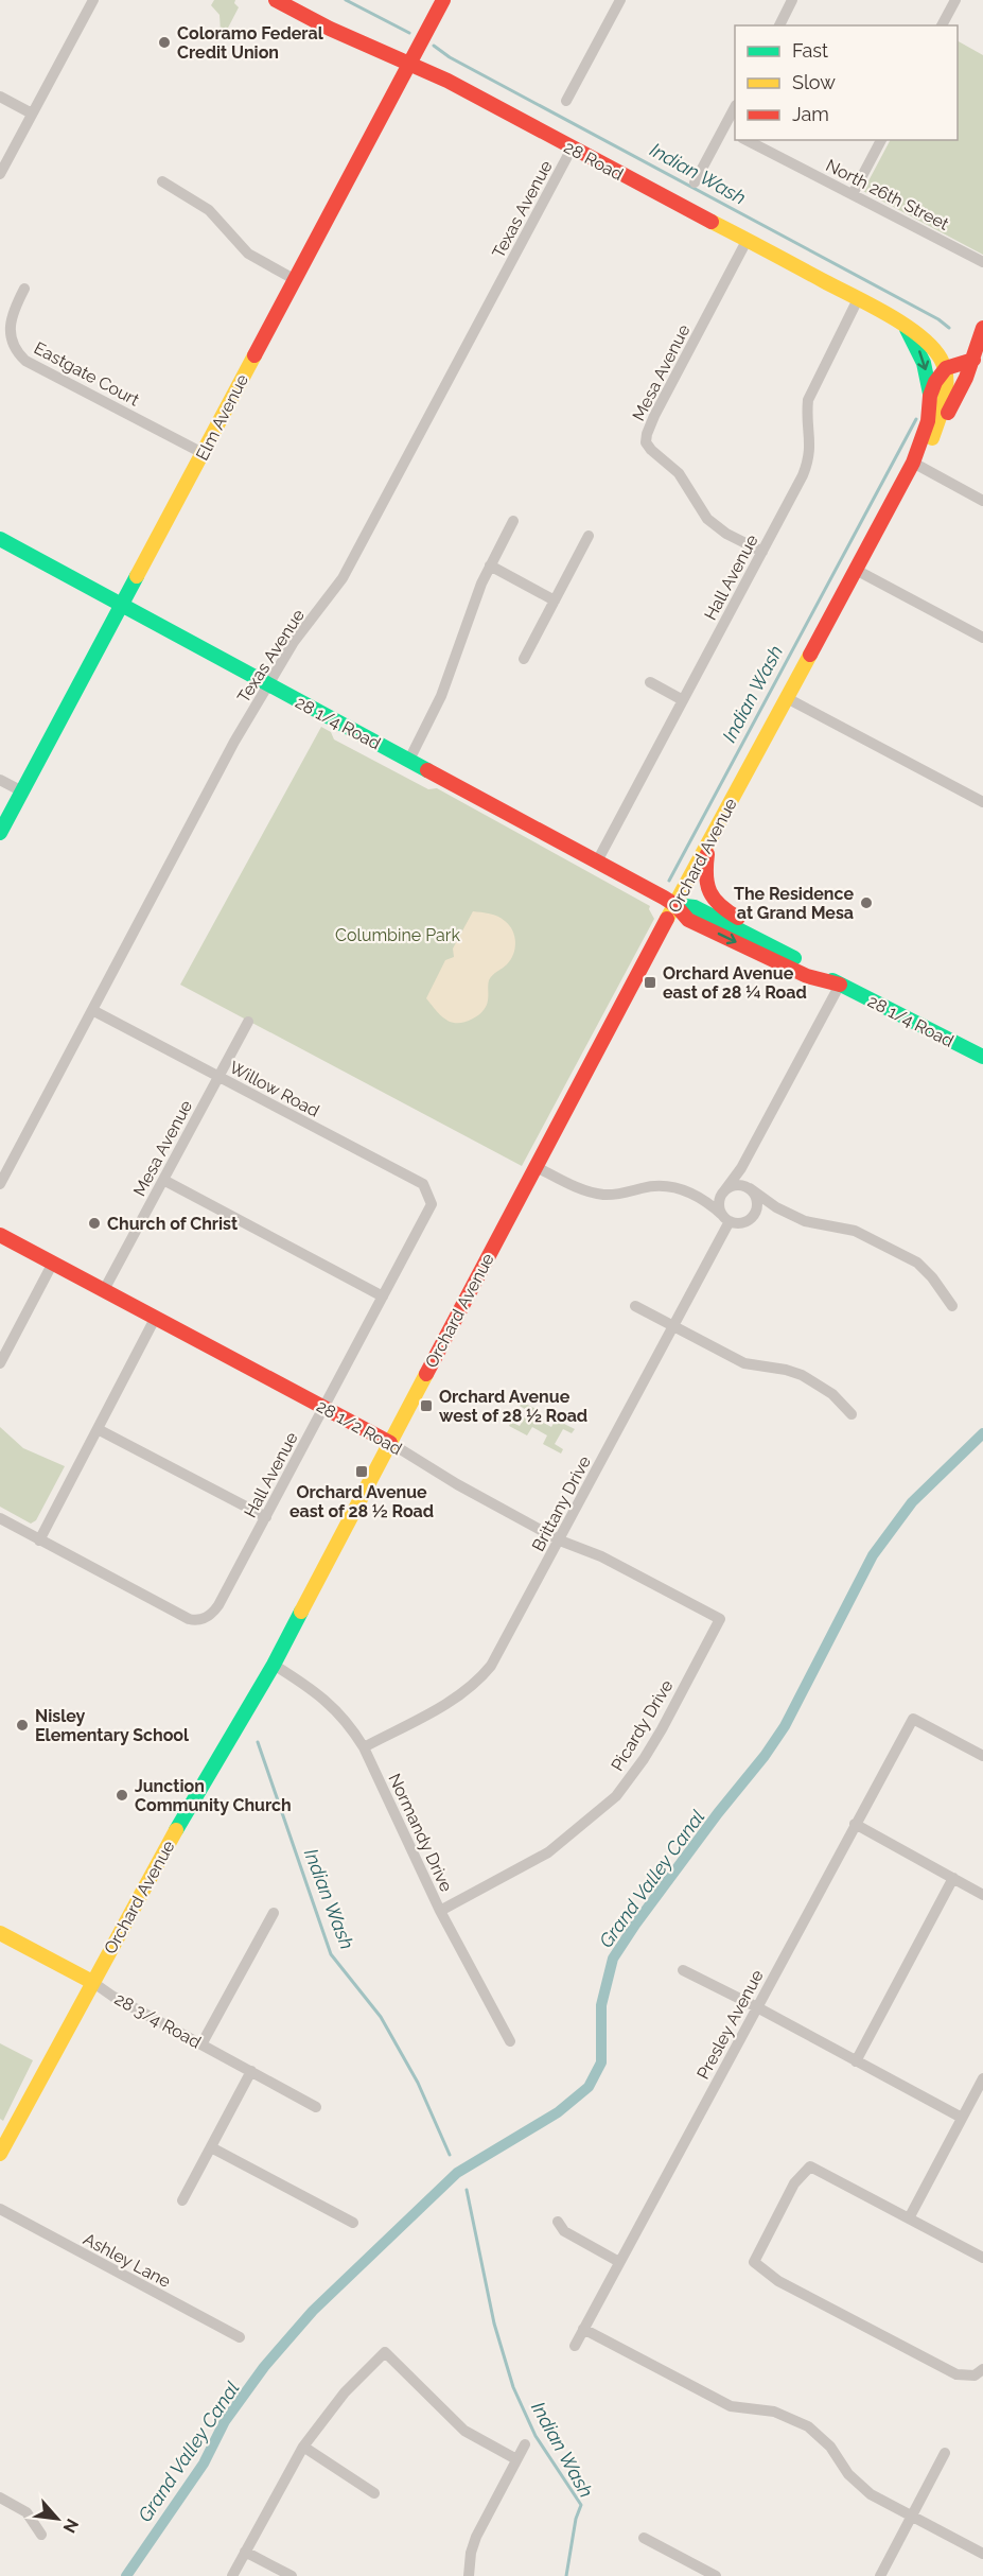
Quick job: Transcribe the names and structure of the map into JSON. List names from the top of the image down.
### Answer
{
  "streets": {
    "main road": [
      "28 Road",
      "Elm Avenue",
      "28 1/4 Road",
      "Orchard Avenue",
      "28 1/2 Road",
      "28 3/4 Road"
    ],
    "street": [
      "North 26th Street",
      "Texas Avenue",
      "Mesa Avenue",
      "Eastgate Court",
      "Hall Avenue",
      "Willow Road",
      "Brittany Drive",
      "Picardy Drive",
      "Normandy Drive",
      "Presley Avenue",
      "Ashley Lane"
    ]
  },
  "crossings": [
    ["28 Road", "Texas Avenue"],
    ["28 Road", "Mesa Avenue"],
    ["28 Road", "Elm Avenue"],
    ["28 Road", "Hall Avenue"],
    ["28 Road", "Orchard Avenue"],
    ["Texas Avenue", "28 1/4 Road"],
    ["Texas Avenue", "Willow Road"],
    ["Mesa Avenue", "Hall Avenue"],
    ["Mesa Avenue", "Willow Road"],
    ["Mesa Avenue", "28 1/2 Road"],
    ["Eastgate Court", "Elm Avenue"],
    ["Elm Avenue", "28 1/4 Road"],
    ["Hall Avenue", "28 1/4 Road"],
    ["Hall Avenue", "Willow Road"],
    ["Hall Avenue", "28 1/2 Road"],
    ["28 1/4 Road", "Orchard Avenue"],
    ["Orchard Avenue", "28 1/2 Road"],
    ["Orchard Avenue", "Normandy Drive"],
    ["Orchard Avenue", "28 3/4 Road"],
    ["28 1/2 Road", "Brittany Drive"],
    ["28 1/2 Road", "Picardy Drive"],
    ["Brittany Drive", "Normandy Drive"],
    ["Picardy Drive", "Normandy Drive"]
  ],
  "water": ["Indian Wash", "Grand Valley Canal"],
  "parks": ["Columbine Park"],
  "places": {
    "other": [
      "Coloramo Federal Credit Union",
      "The Residence at Grand Mesa",
      "Church of Christ",
      "Nisley Elementary School",
      "Junction Community Church"
    ],
    "transit": ["Orchard Avenue east of 28 ¼ Road", "Orchard Avenue west of 28 ½ Road", "Orchard Avenue east of 28 ½ Road"]
  },
  "legend": ["Fast", "Slow", "Jam"],
  "north": "bottom right"
}
